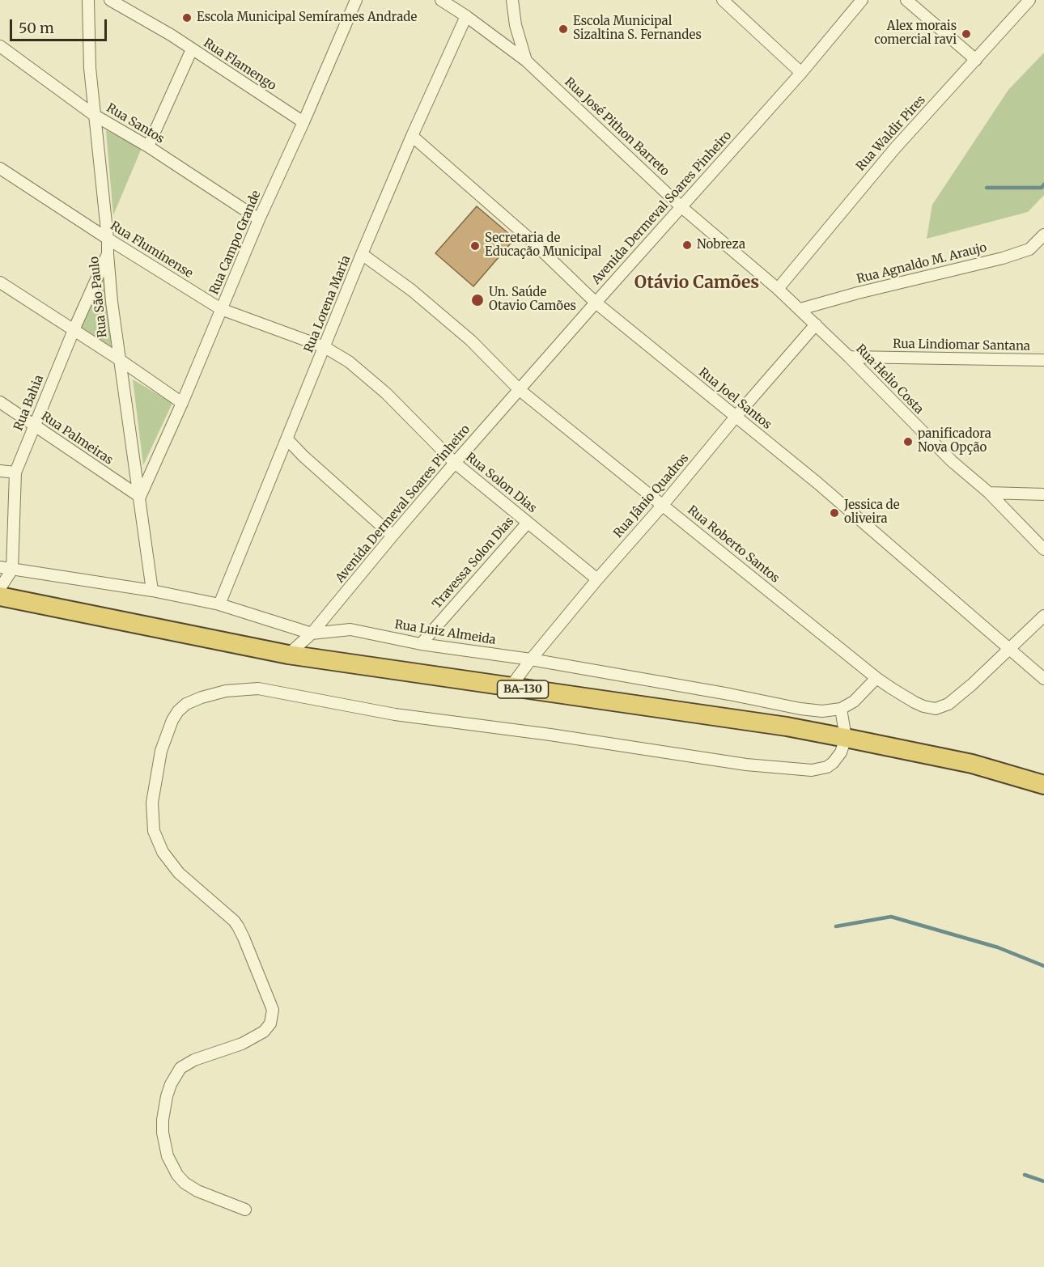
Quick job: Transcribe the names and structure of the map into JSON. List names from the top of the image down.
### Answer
{
  "streets": {
    "highway": ["BA-130"],
    "street": [
      "Rua Flamengo",
      "Rua Santos",
      "Rua José Pithon Barreto",
      "Rua Waldir Pires",
      "Avenida Dermeval Soares Pinheiro",
      "Rua Campo Grande",
      "Rua Fluminense",
      "Rua Agnaldo M. Araujo",
      "Rua São Paulo",
      "Rua Lorena Maria",
      "Rua Lindiomar Santana",
      "Rua Helio Costa",
      "Rua Joel Santos",
      "Rua Bahia",
      "Rua Palmeiras",
      "Rua Solon Dias",
      "Rua Jânio Quadros",
      "Rua Roberto Santos",
      "Travessa Solon Dias",
      "Rua Luiz Almeida"
    ]
  },
  "crossings": [
    ["Rua Flamengo", "Rua Campo Grande"],
    ["Rua Santos", "Rua Campo Grande"],
    ["Rua Santos", "Rua São Paulo"],
    ["Rua José Pithon Barreto", "Rua Waldir Pires"],
    ["Rua José Pithon Barreto", "Avenida Dermeval Soares Pinheiro"],
    ["Rua José Pithon Barreto", "Rua Lorena Maria"],
    ["Rua José Pithon Barreto", "Rua Helio Costa"],
    ["Rua Waldir Pires", "Rua Helio Costa"],
    ["Avenida Dermeval Soares Pinheiro", "Rua Joel Santos"],
    ["Avenida Dermeval Soares Pinheiro", "Rua Solon Dias"],
    ["Avenida Dermeval Soares Pinheiro", "Rua Roberto Santos"],
    ["Avenida Dermeval Soares Pinheiro", "Rua Luiz Almeida"],
    ["Avenida Dermeval Soares Pinheiro", "BA-130"],
    ["Rua Campo Grande", "Rua Fluminense"],
    ["Rua Campo Grande", "Rua São Paulo"],
    ["Rua Campo Grande", "Rua Palmeiras"],
    ["Rua Fluminense", "Rua São Paulo"],
    ["Rua Fluminense", "Rua Lorena Maria"],
    ["Rua Fluminense", "Rua Solon Dias"],
    ["Rua Agnaldo M. Araujo", "Rua Helio Costa"],
    ["Rua São Paulo", "Rua Bahia"],
    ["Rua São Paulo", "Rua Palmeiras"],
    ["Rua São Paulo", "Rua Luiz Almeida"],
    ["Rua Lorena Maria", "Rua Joel Santos"],
    ["Rua Lorena Maria", "Rua Solon Dias"],
    ["Rua Lorena Maria", "Rua Roberto Santos"],
    ["Rua Lorena Maria", "Rua Luiz Almeida"],
    ["Rua Lindiomar Santana", "Rua Helio Costa"],
    ["Rua Helio Costa", "Rua Jânio Quadros"],
    ["Rua Joel Santos", "Rua Jânio Quadros"],
    ["Rua Joel Santos", "Rua Roberto Santos"],
    ["Rua Bahia", "Rua Palmeiras"],
    ["Rua Bahia", "Rua Luiz Almeida"],
    ["Rua Solon Dias", "Rua Jânio Quadros"],
    ["Rua Solon Dias", "Travessa Solon Dias"],
    ["Rua Jânio Quadros", "Rua Roberto Santos"],
    ["Rua Jânio Quadros", "Rua Luiz Almeida"],
    ["Rua Jânio Quadros", "BA-130"],
    ["Travessa Solon Dias", "Rua Luiz Almeida"]
  ],
  "districts": ["Otávio Camões"],
  "places": [
    "Escola Municipal Semírames Andrade",
    "Escola Municipal Sizaltina S. Fernandes",
    "Alex morais comercial ravi",
    "Nobreza",
    "Secretaria de Educação Municipal",
    "Un. Saúde Otavio Camões",
    "panificadora Nova Opção",
    "Jessica de oliveira"
  ],
  "scale_bar": "50 m"
}
